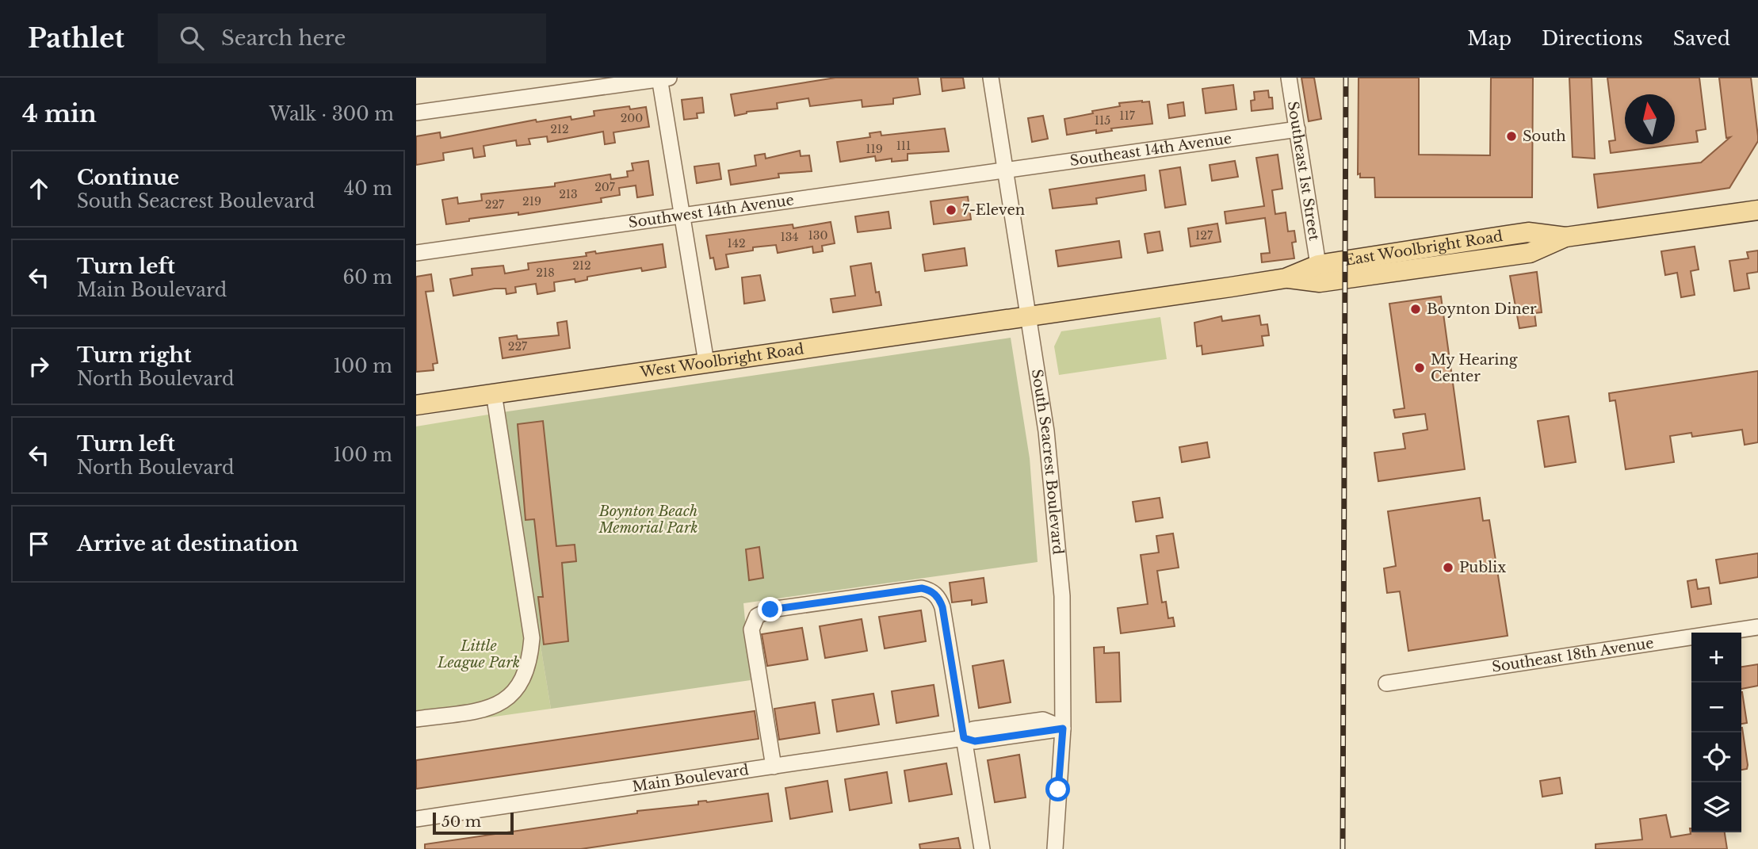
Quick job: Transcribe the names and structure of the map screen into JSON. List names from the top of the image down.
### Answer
{
  "streets": {
    "main road": ["East Woolbright Road", "West Woolbright Road"],
    "street": [
      "Southeast 14th Avenue",
      "Southeast 1st Street",
      "Southwest 14th Avenue",
      "South Seacrest Boulevard",
      "Southeast 18th Avenue",
      "Main Boulevard"
    ]
  },
  "crossings": [
    ["Southeast 14th Avenue", "Southeast 1st Street"],
    ["Southeast 14th Avenue", "Southwest 14th Avenue"],
    ["Southeast 14th Avenue", "South Seacrest Boulevard"],
    ["Southeast 1st Street", "East Woolbright Road"],
    ["Southwest 14th Avenue", "South Seacrest Boulevard"],
    ["East Woolbright Road", "West Woolbright Road"],
    ["East Woolbright Road", "South Seacrest Boulevard"],
    ["West Woolbright Road", "South Seacrest Boulevard"],
    ["South Seacrest Boulevard", "Main Boulevard"]
  ],
  "parks": ["Boynton Beach Memorial Park", "Little League Park"],
  "places": [
    "South",
    "7-Eleven",
    "Boynton Diner",
    "My Hearing Center",
    "Publix"
  ],
  "house_numbers": [
    "117",
    "200",
    "115",
    "212",
    "111",
    "119",
    "207",
    "213",
    "219",
    "227",
    "130",
    "127",
    "134",
    "142",
    "212",
    "218",
    "227"
  ],
  "scale_bar": "50 m",
  "north": "top",
  "page": {
    "header": "Pathlet",
    "search": "Search here",
    "nav": ["Map", "Directions", "Saved"],
    "heading": ["4 min", "Walk · 300 m"],
    "list": [
      ["Continue", "South Seacrest Boulevard", "40 m"],
      ["Turn left", "Main Boulevard", "60 m"],
      ["Turn right", "North Boulevard", "100 m"],
      ["Turn left", "North Boulevard", "100 m"],
      "Arrive at destination"
    ],
    "map_buttons": ["+", "−"],
    "scale": "50 m"
  }
}
